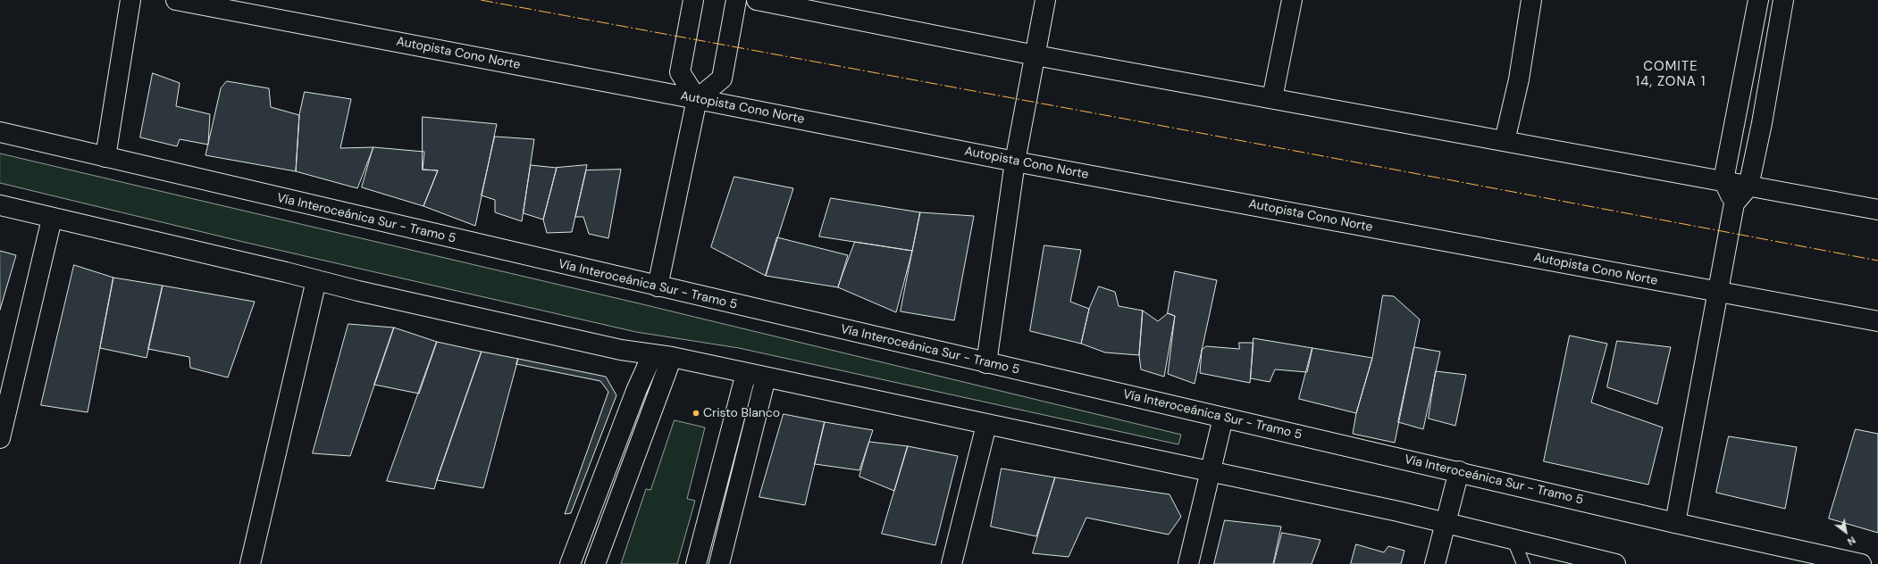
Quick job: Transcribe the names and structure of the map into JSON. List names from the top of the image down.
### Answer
{
  "streets": {
    "main road": ["Autopista Cono Norte", "Vía Interoceánica Sur - Tramo 5"]
  },
  "districts": ["COMITE 14, ZONA 1"],
  "places": ["Cristo Blanco"],
  "north": "bottom right"
}
